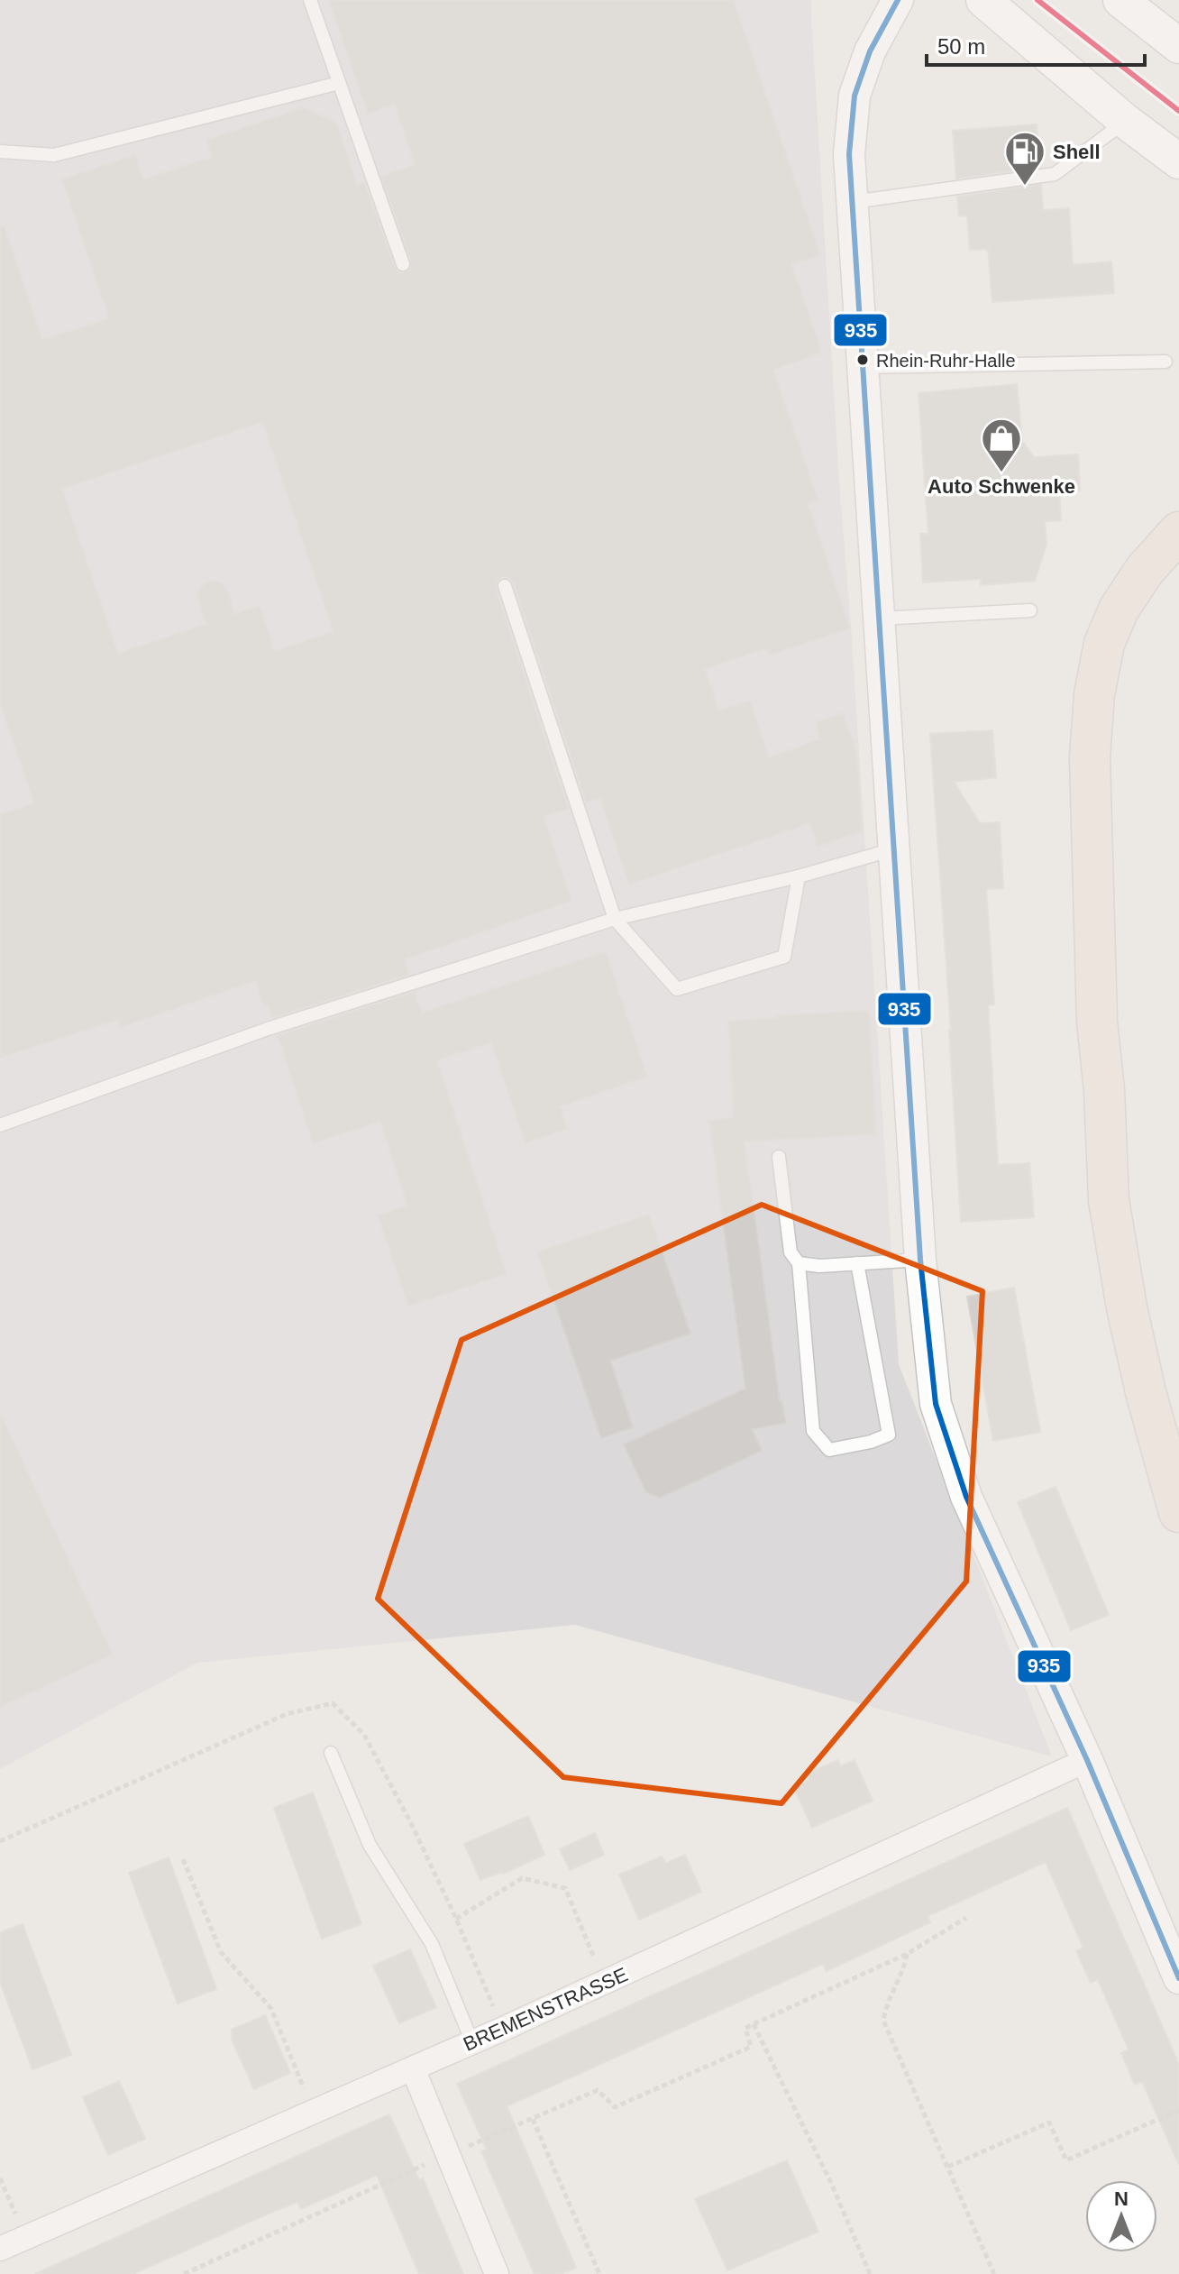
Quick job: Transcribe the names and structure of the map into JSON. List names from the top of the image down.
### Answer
{
  "streets": {
    "street": ["BREMENSTRASSE"]
  },
  "places": {
    "fuel station": ["Shell"],
    "other": ["Rhein-Ruhr-Halle"],
    "shop": ["Auto Schwenke"]
  },
  "lines": ["transit line 935"],
  "scale_bar": "50 m",
  "north": "top"
}
